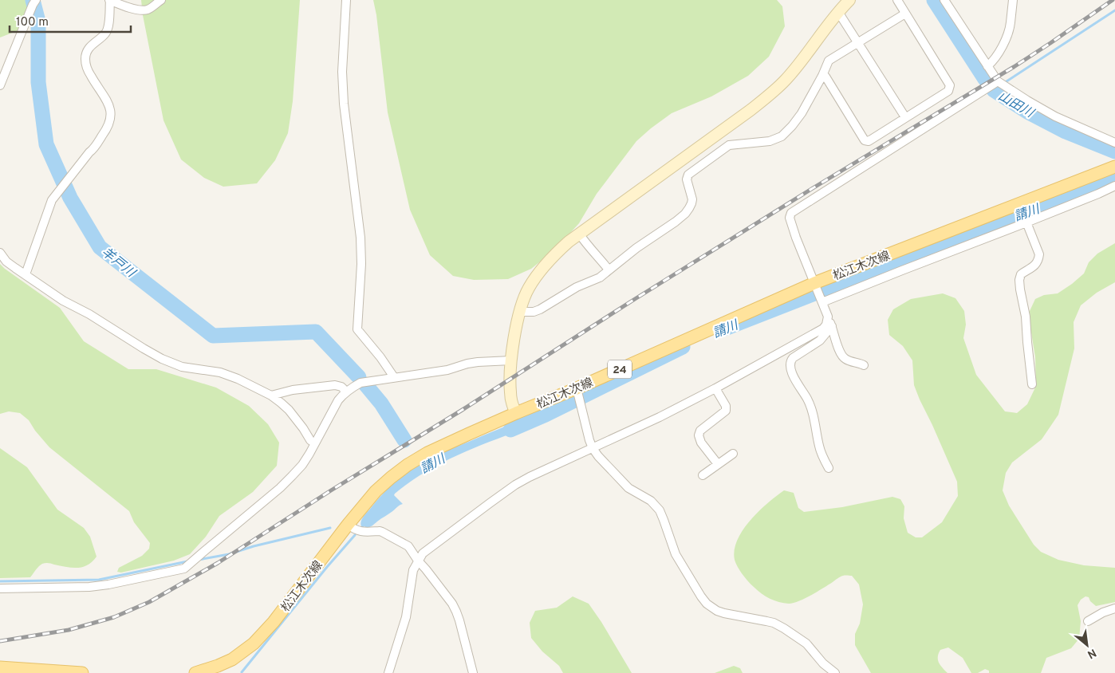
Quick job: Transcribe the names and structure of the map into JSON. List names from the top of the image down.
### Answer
{
  "streets": {
    "main road": ["松江木次線", "24"]
  },
  "water": ["山田川", "請川", "羊戸川"],
  "scale_bar": "100 m",
  "north": "bottom right"
}
